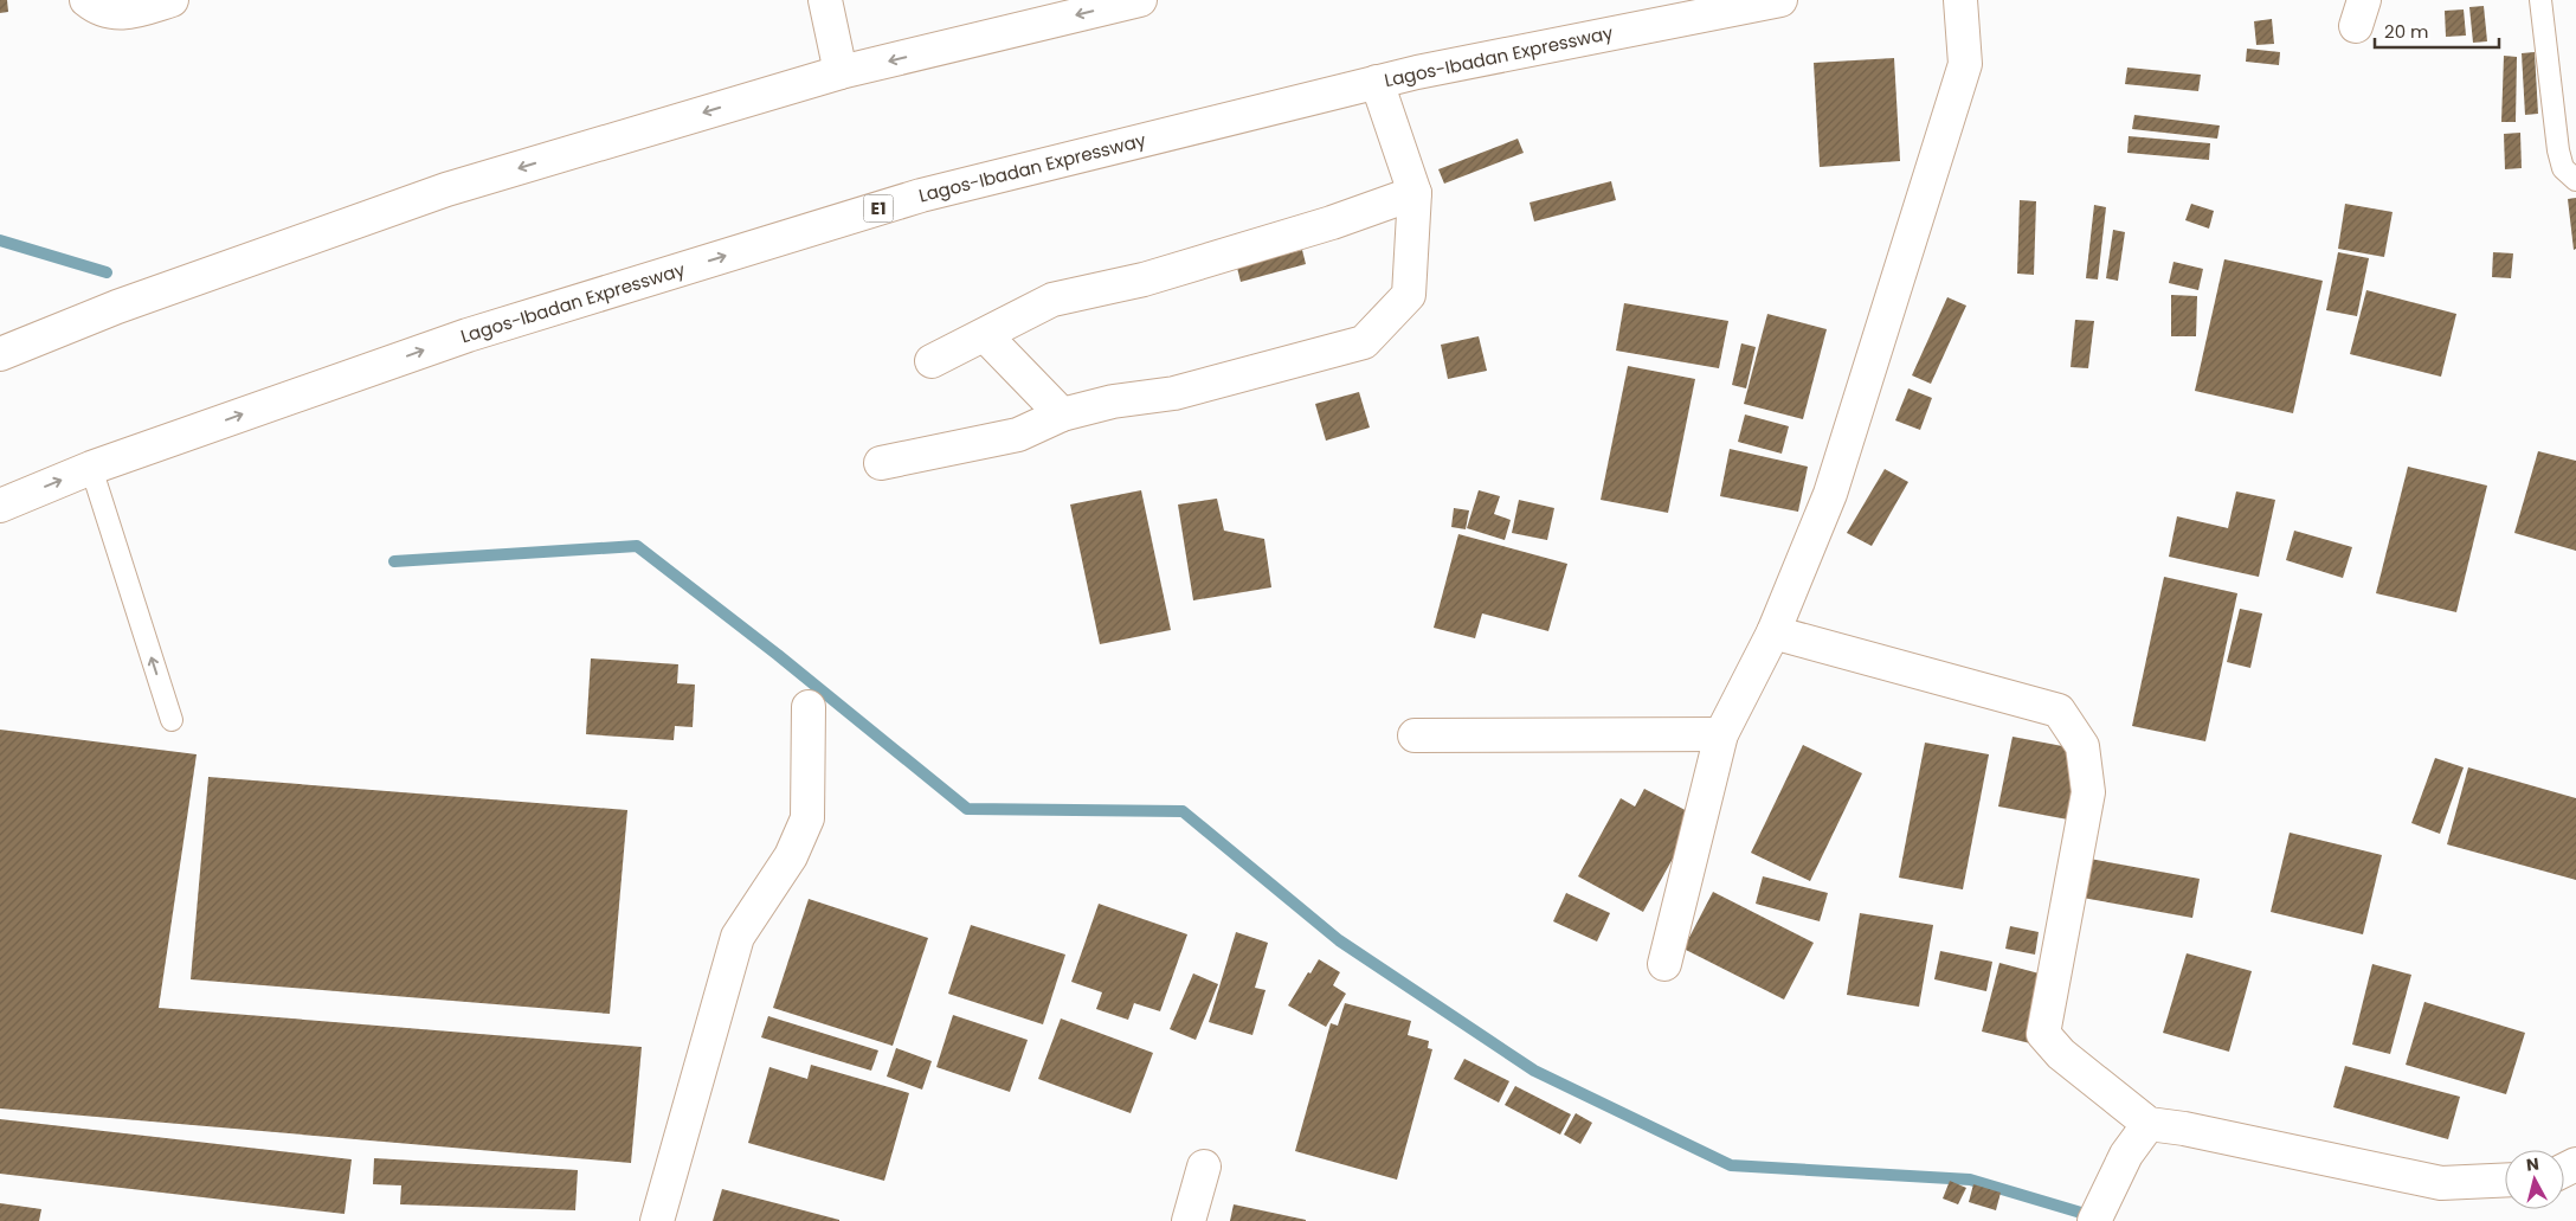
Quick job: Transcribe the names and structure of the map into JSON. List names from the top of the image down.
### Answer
{
  "streets": {
    "main road": ["Lagos-Ibadan Expressway", "E1"]
  },
  "scale_bar": "20 m",
  "north": "top"
}
